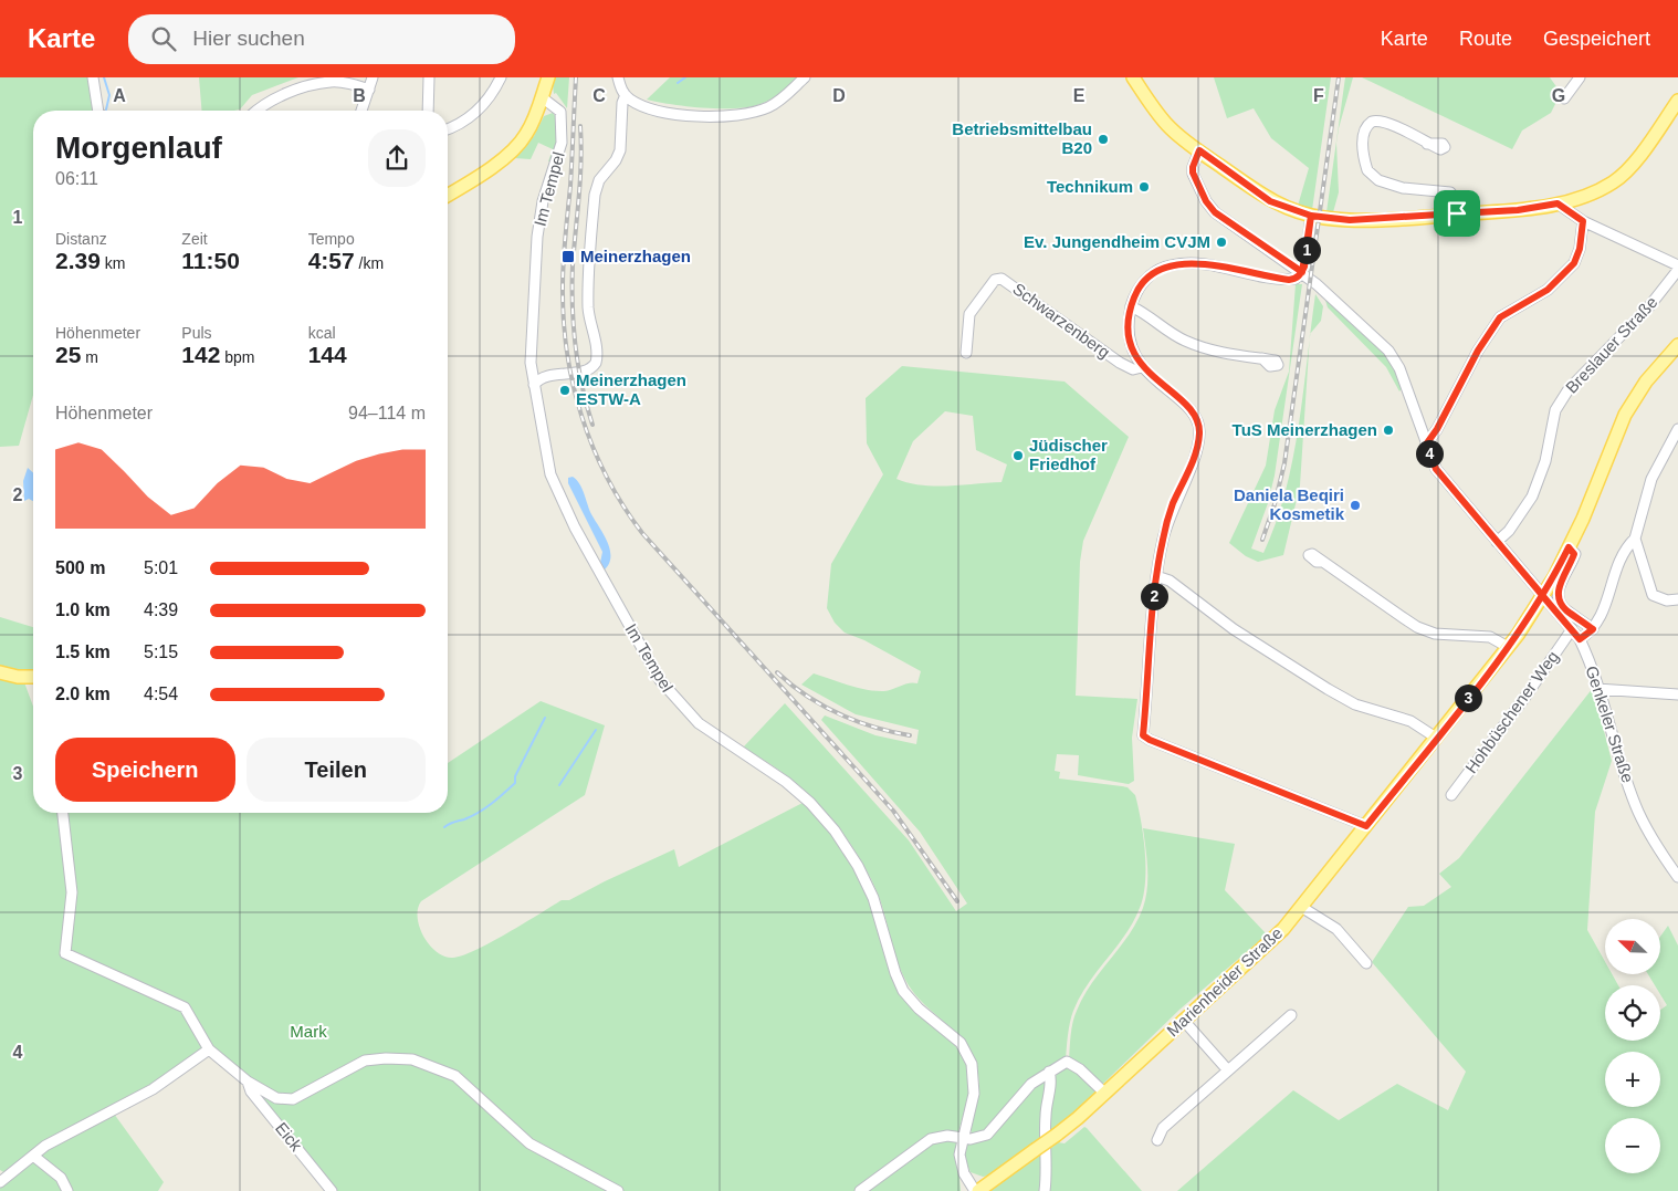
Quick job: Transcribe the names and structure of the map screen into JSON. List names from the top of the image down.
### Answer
{
  "streets": {
    "main road": ["Marienheider Straße"],
    "street": [
      "Im Tempel",
      "Schwarzenberg",
      "Breslauer Straße",
      "Hohbüschener Weg",
      "Genkeler Straße",
      "Eick"
    ]
  },
  "crossings": [
    ["Im Tempel", "Marienheider Straße"],
    ["Breslauer Straße", "Genkeler Straße"],
    ["Hohbüschener Weg", "Genkeler Straße"],
    ["Genkeler Straße", "Marienheider Straße"]
  ],
  "parks": ["Mark"],
  "places": {
    "other": [
      "Betriebsmittelbau B20",
      "Technikum",
      "Ev. Jungendheim CVJM",
      "Meinerzhagen ESTW-A",
      "TuS Meinerzhagen",
      "Jüdischer Friedhof",
      "Daniela Beqiri Kosmetik"
    ],
    "transit": ["Meinerzhagen"]
  },
  "north": "top left",
  "page": {
    "header": "Karte",
    "search": "Hier suchen",
    "nav": ["Karte", "Route", "Gespeichert"],
    "heading": ["Morgenlauf", "06:11"],
    "stats": [
      ["Distanz", "2.39 km"],
      ["Zeit", "11:50"],
      ["Tempo", "4:57 /km"],
      ["Höhenmeter", "25 m"],
      ["Puls", "142 bpm"],
      ["kcal", "144"]
    ],
    "pins": [
      "1",
      "4",
      "2",
      "3"
    ],
    "chart": ["Höhenmeter", "94–114 m"],
    "list": [
      {
        "name": "500 m",
        "note": "5:01"
      },
      {
        "name": "1.0 km",
        "note": "4:39"
      },
      {
        "name": "1.5 km",
        "note": "5:15"
      },
      {
        "name": "2.0 km",
        "note": "4:54"
      }
    ],
    "buttons": ["Speichern", "Teilen"],
    "map_buttons": ["+", "−"]
  },
  "grid": {
    "columns": [
      "A",
      "B",
      "C",
      "D",
      "E",
      "F",
      "G"
    ],
    "rows": [
      "1",
      "2",
      "3",
      "4"
    ]
  }
}
